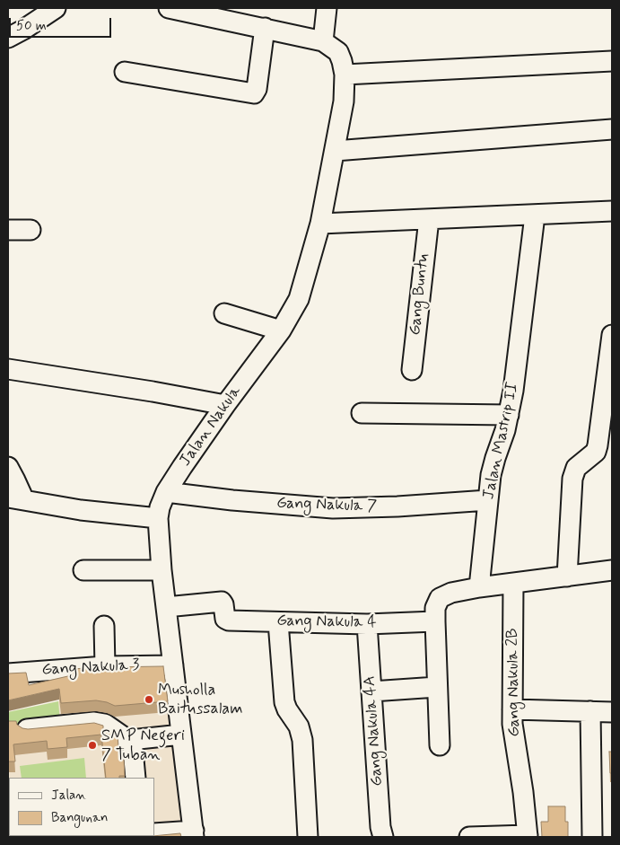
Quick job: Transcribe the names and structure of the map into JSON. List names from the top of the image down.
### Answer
{
  "streets": {
    "street": [
      "Gang Buntu",
      "Jalan Nakula",
      "Jalan Mastrip II",
      "Gang Nakula 7",
      "Gang Nakula 4",
      "Gang Nakula 3",
      "Gang Nakula 2B",
      "Gang Nakula 4A"
    ]
  },
  "crossings": [
    ["Jalan Nakula", "Gang Nakula 7"],
    ["Jalan Nakula", "Gang Nakula 4"],
    ["Jalan Nakula", "Gang Nakula 3"],
    ["Jalan Mastrip II", "Gang Nakula 7"],
    ["Gang Nakula 4", "Gang Nakula 4A"]
  ],
  "places": ["Musholla Baitussalam", "SMP Negeri 7 Tuban"],
  "legend": ["Jalan", "Bangunan"],
  "scale_bar": "50 m"
}
